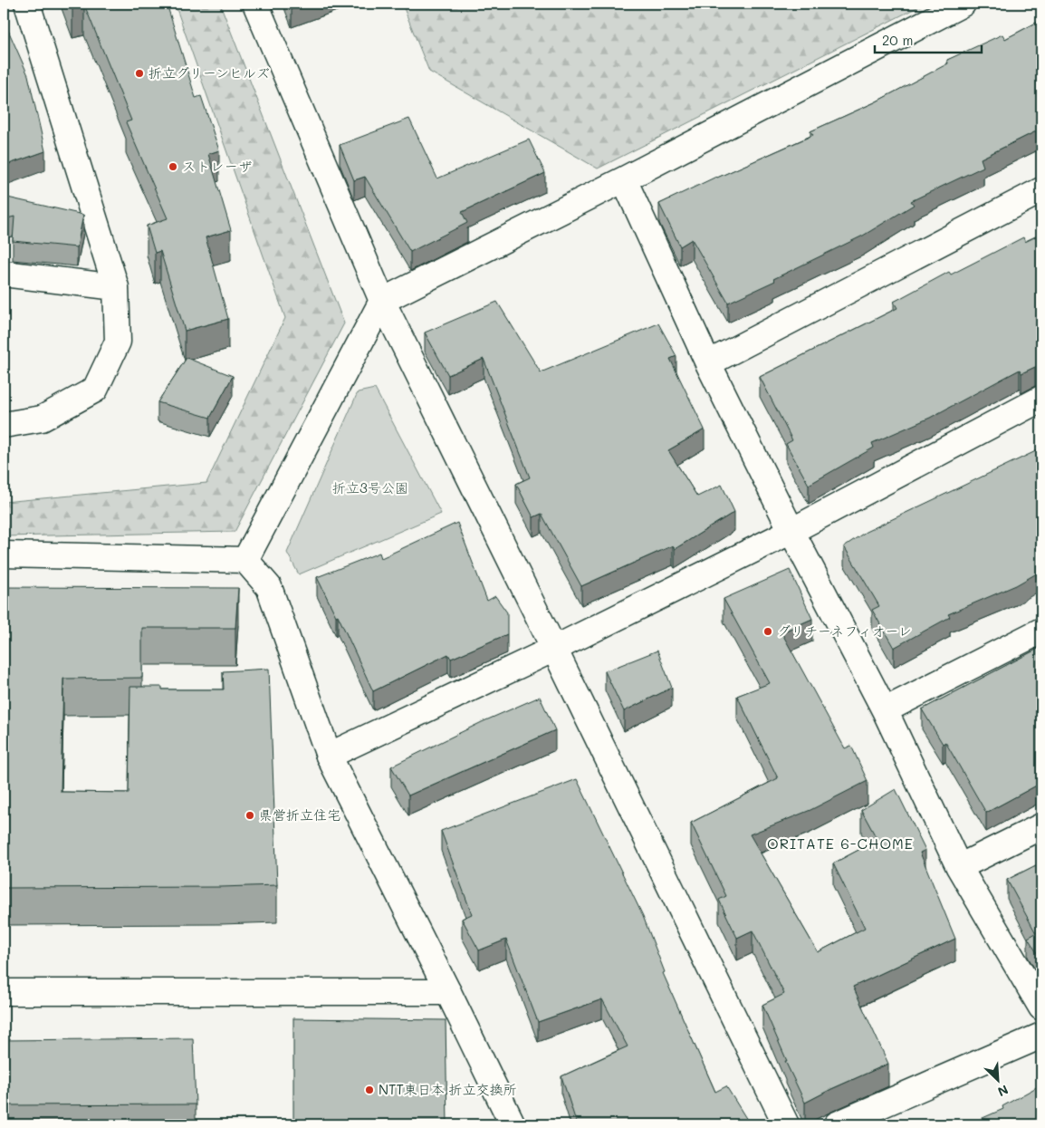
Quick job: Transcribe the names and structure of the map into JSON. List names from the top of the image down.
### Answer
{
  "districts": ["ORITATE 6-CHOME"],
  "parks": ["折立3号公園"],
  "places": [
    "折立グリーンヒルズ",
    "ストレーザ",
    "グリチーネフィオーレ",
    "県営折立住宅",
    "NTT東日本 折立交換所"
  ],
  "scale_bar": "20 m",
  "north": "bottom right"
}
